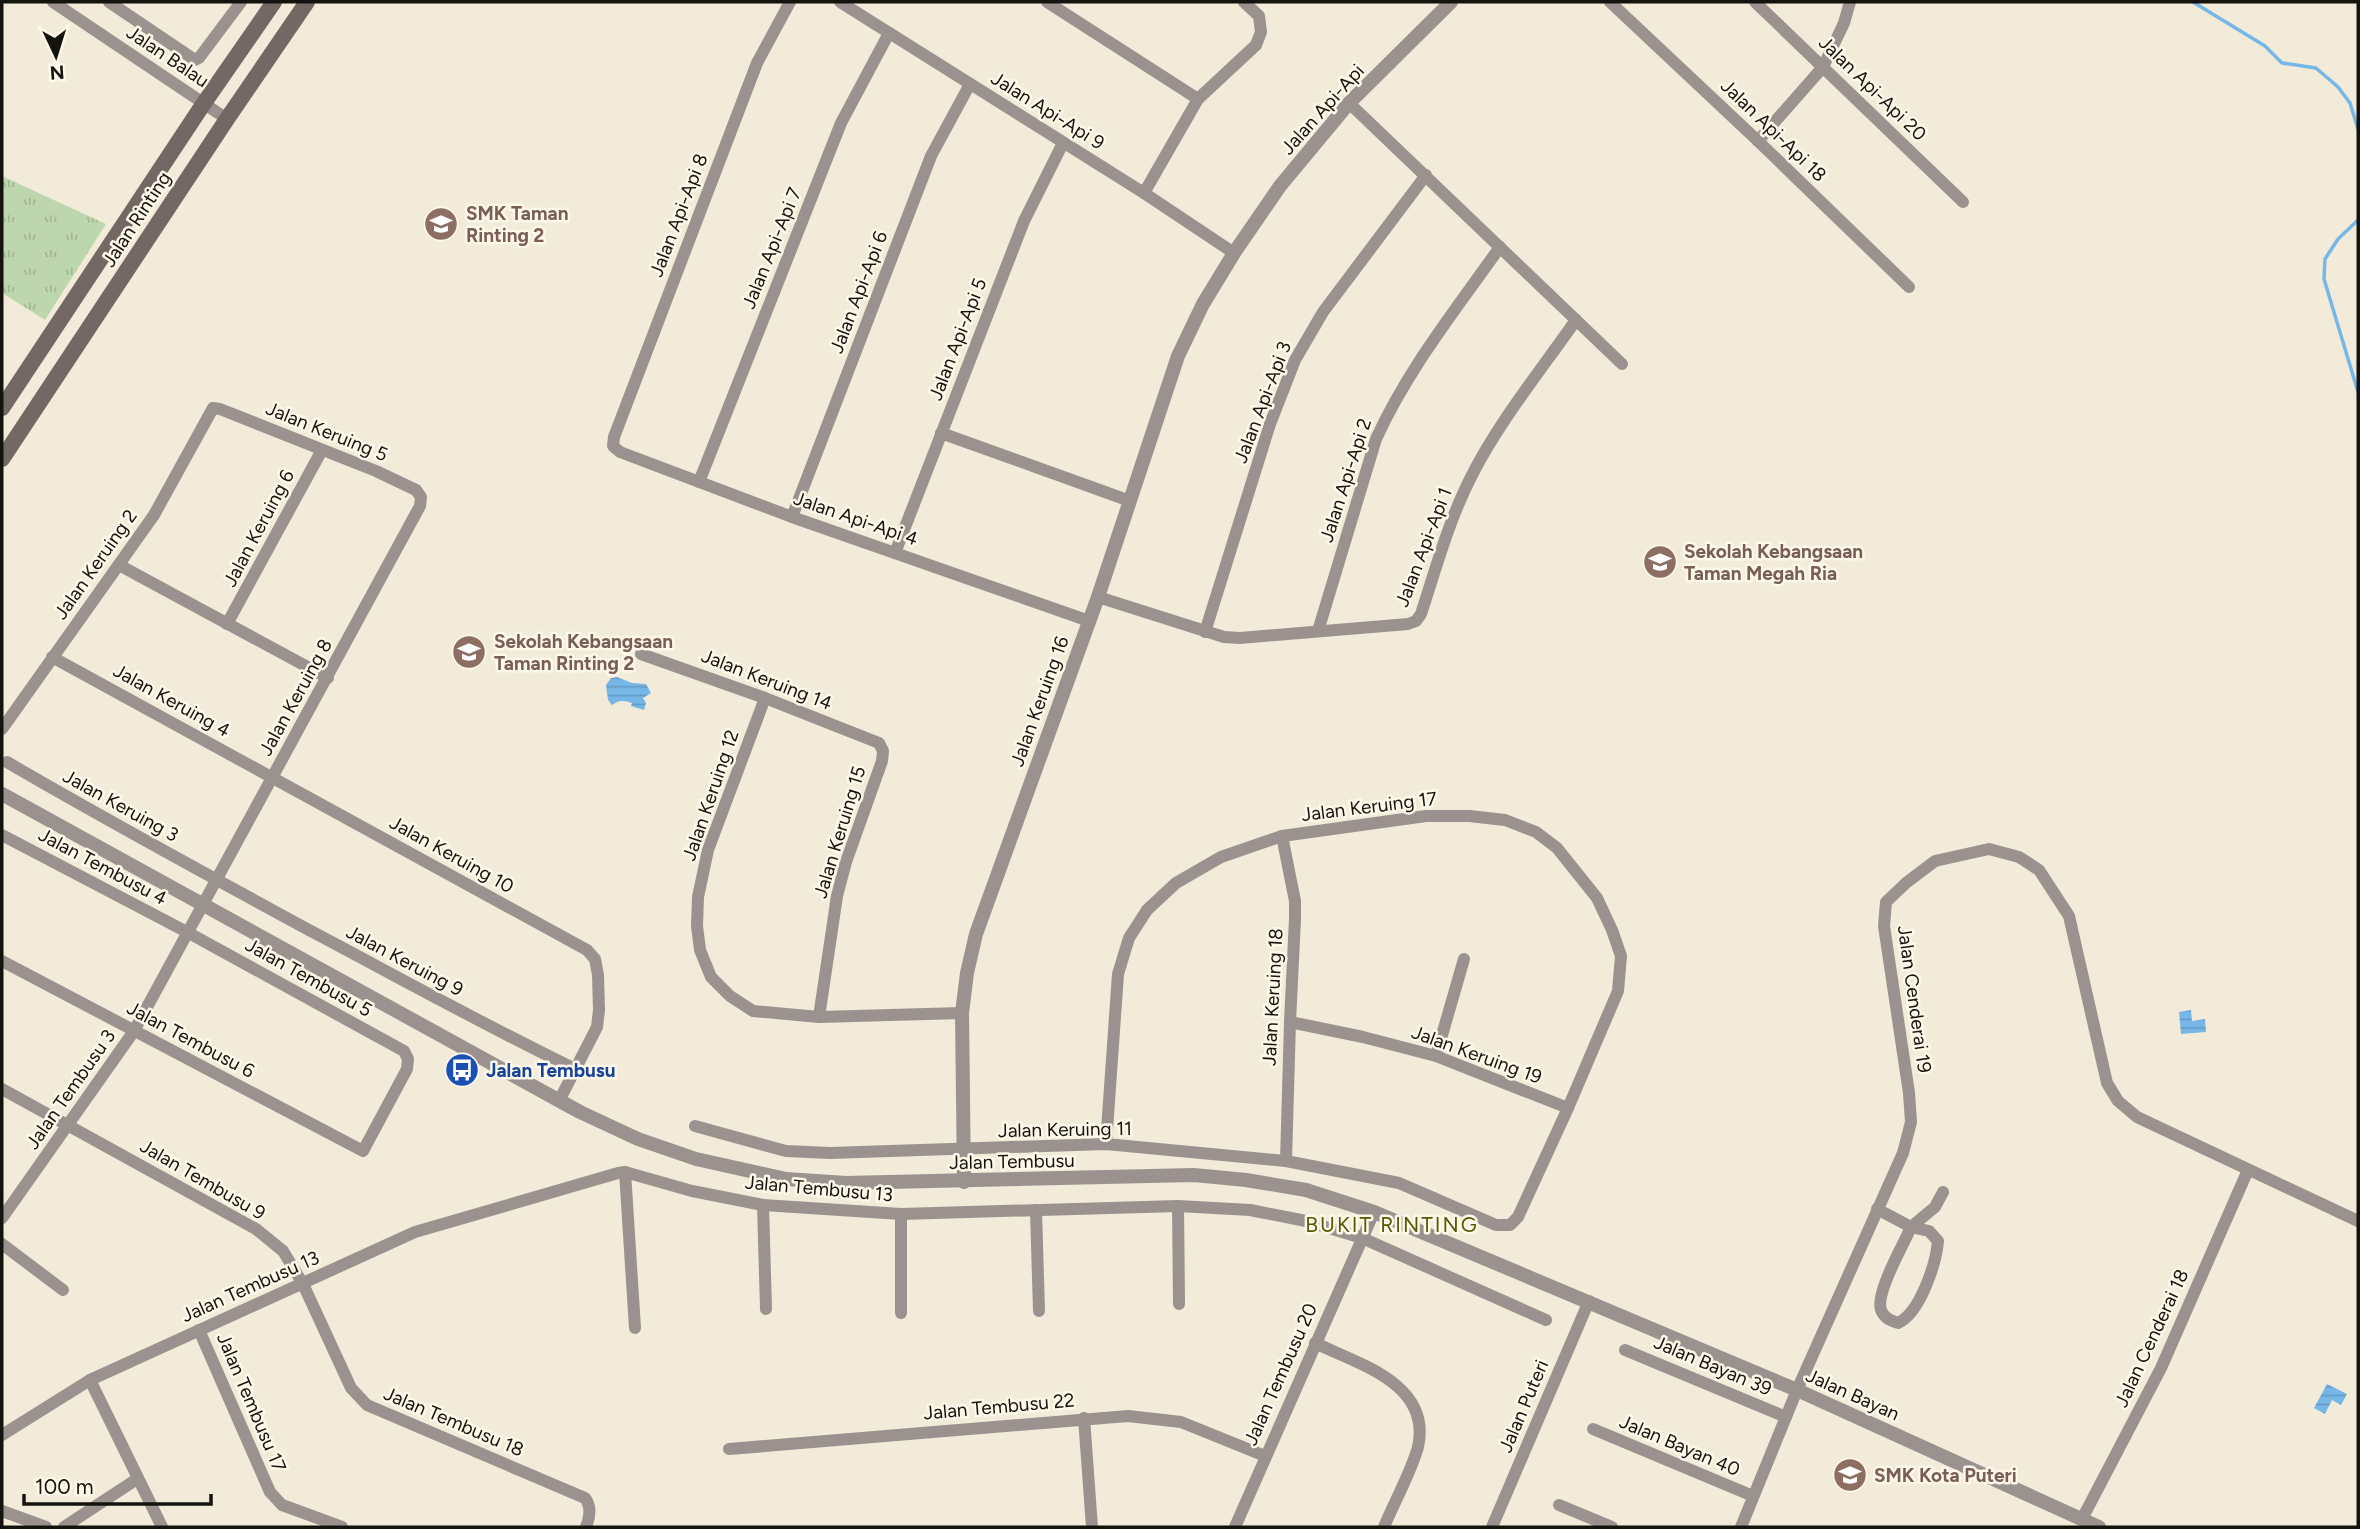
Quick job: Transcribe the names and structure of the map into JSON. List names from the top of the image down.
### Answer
{
  "streets": {
    "main road": ["Jalan Rinting"],
    "street": [
      "Jalan Balau",
      "Jalan Api-Api 20",
      "Jalan Api-Api",
      "Jalan Api-Api 9",
      "Jalan Api-Api 18",
      "Jalan Api-Api 8",
      "Jalan Api-Api 7",
      "Jalan Api-Api 6",
      "Jalan Api-Api 5",
      "Jalan Api-Api 3",
      "Jalan Keruing 5",
      "Jalan Api-Api 2",
      "Jalan Api-Api 4",
      "Jalan Keruing 6",
      "Jalan Api-Api 1",
      "Jalan Keruing 2",
      "Jalan Keruing 14",
      "Jalan Keruing 8",
      "Jalan Keruing 4",
      "Jalan Keruing 16",
      "Jalan Keruing 12",
      "Jalan Keruing 3",
      "Jalan Keruing 17",
      "Jalan Keruing 15",
      "Jalan Keruing 10",
      "Jalan Tembusu 4",
      "Jalan Keruing 9",
      "Jalan Tembusu 5",
      "Jalan Keruing 18",
      "Jalan Cenderai 19",
      "Jalan Tembusu 6",
      "Jalan Keruing 19",
      "Jalan Tembusu 3",
      "Jalan Keruing 11",
      "Jalan Tembusu",
      "Jalan Tembusu 9",
      "Jalan Tembusu 13",
      "Jalan Cenderai 18",
      "Jalan Bayan 39",
      "Jalan Tembusu 20",
      "Jalan Bayan",
      "Jalan Tembusu 17",
      "Jalan Tembusu 22",
      "Jalan Puteri",
      "Jalan Tembusu 18",
      "Jalan Bayan 40"
    ]
  },
  "crossings": [
    ["Jalan Balau", "Jalan Rinting"],
    ["Jalan Api-Api", "Jalan Api-Api 9"],
    ["Jalan Api-Api", "Jalan Keruing 16"],
    ["Jalan Api-Api 9", "Jalan Api-Api 7"],
    ["Jalan Api-Api 9", "Jalan Api-Api 6"],
    ["Jalan Api-Api 9", "Jalan Api-Api 5"],
    ["Jalan Api-Api 9", "Jalan Keruing 16"],
    ["Jalan Api-Api 8", "Jalan Api-Api 4"],
    ["Jalan Api-Api 7", "Jalan Api-Api 4"],
    ["Jalan Api-Api 6", "Jalan Api-Api 4"],
    ["Jalan Api-Api 5", "Jalan Api-Api 4"],
    ["Jalan Api-Api 3", "Jalan Api-Api 1"],
    ["Jalan Keruing 5", "Jalan Keruing 6"],
    ["Jalan Keruing 5", "Jalan Keruing 2"],
    ["Jalan Keruing 5", "Jalan Keruing 8"],
    ["Jalan Api-Api 2", "Jalan Api-Api 1"],
    ["Jalan Api-Api 4", "Jalan Keruing 16"],
    ["Jalan Api-Api 1", "Jalan Keruing 16"],
    ["Jalan Keruing 2", "Jalan Keruing 4"],
    ["Jalan Keruing 14", "Jalan Keruing 12"],
    ["Jalan Keruing 14", "Jalan Keruing 15"],
    ["Jalan Keruing 8", "Jalan Keruing 4"],
    ["Jalan Keruing 8", "Jalan Keruing 3"],
    ["Jalan Keruing 8", "Jalan Keruing 10"],
    ["Jalan Keruing 8", "Jalan Keruing 9"],
    ["Jalan Keruing 8", "Jalan Tembusu 3"],
    ["Jalan Keruing 8", "Jalan Tembusu"],
    ["Jalan Keruing 4", "Jalan Keruing 10"],
    ["Jalan Keruing 16", "Jalan Keruing 12"],
    ["Jalan Keruing 16", "Jalan Keruing 11"],
    ["Jalan Keruing 16", "Jalan Tembusu"],
    ["Jalan Keruing 12", "Jalan Keruing 15"],
    ["Jalan Keruing 3", "Jalan Keruing 9"],
    ["Jalan Keruing 17", "Jalan Keruing 18"],
    ["Jalan Keruing 17", "Jalan Keruing 19"],
    ["Jalan Keruing 17", "Jalan Keruing 11"],
    ["Jalan Keruing 10", "Jalan Keruing 9"],
    ["Jalan Tembusu 4", "Jalan Tembusu 5"],
    ["Jalan Tembusu 4", "Jalan Tembusu 3"],
    ["Jalan Tembusu 5", "Jalan Tembusu 6"],
    ["Jalan Tembusu 5", "Jalan Tembusu 3"],
    ["Jalan Keruing 18", "Jalan Keruing 19"],
    ["Jalan Keruing 18", "Jalan Keruing 11"],
    ["Jalan Cenderai 19", "Jalan Cenderai 18"],
    ["Jalan Cenderai 19", "Jalan Bayan 39"],
    ["Jalan Cenderai 19", "Jalan Bayan"],
    ["Jalan Cenderai 19", "Jalan Bayan 40"],
    ["Jalan Tembusu 6", "Jalan Tembusu 3"],
    ["Jalan Tembusu 3", "Jalan Tembusu"],
    ["Jalan Tembusu 3", "Jalan Tembusu 9"],
    ["Jalan Tembusu", "Jalan Tembusu 20"],
    ["Jalan Tembusu", "Jalan Bayan"],
    ["Jalan Tembusu", "Jalan Puteri"],
    ["Jalan Tembusu 9", "Jalan Tembusu 13"],
    ["Jalan Tembusu 9", "Jalan Tembusu 18"],
    ["Jalan Tembusu 13", "Jalan Tembusu 20"],
    ["Jalan Tembusu 13", "Jalan Tembusu 17"],
    ["Jalan Tembusu 13", "Jalan Tembusu 18"],
    ["Jalan Cenderai 18", "Jalan Bayan"],
    ["Jalan Tembusu 20", "Jalan Tembusu 22"],
    ["Jalan Bayan", "Jalan Puteri"]
  ],
  "districts": ["BUKIT RINTING"],
  "places": {
    "school or university": [
      "SMK Taman Rinting 2",
      "Sekolah Kebangsaan Taman Megah Ria",
      "Sekolah Kebangsaan Taman Rinting 2",
      "SMK Kota Puteri"
    ],
    "bus stop": ["Jalan Tembusu"]
  },
  "scale_bar": "100 m",
  "north": "bottom"
}
